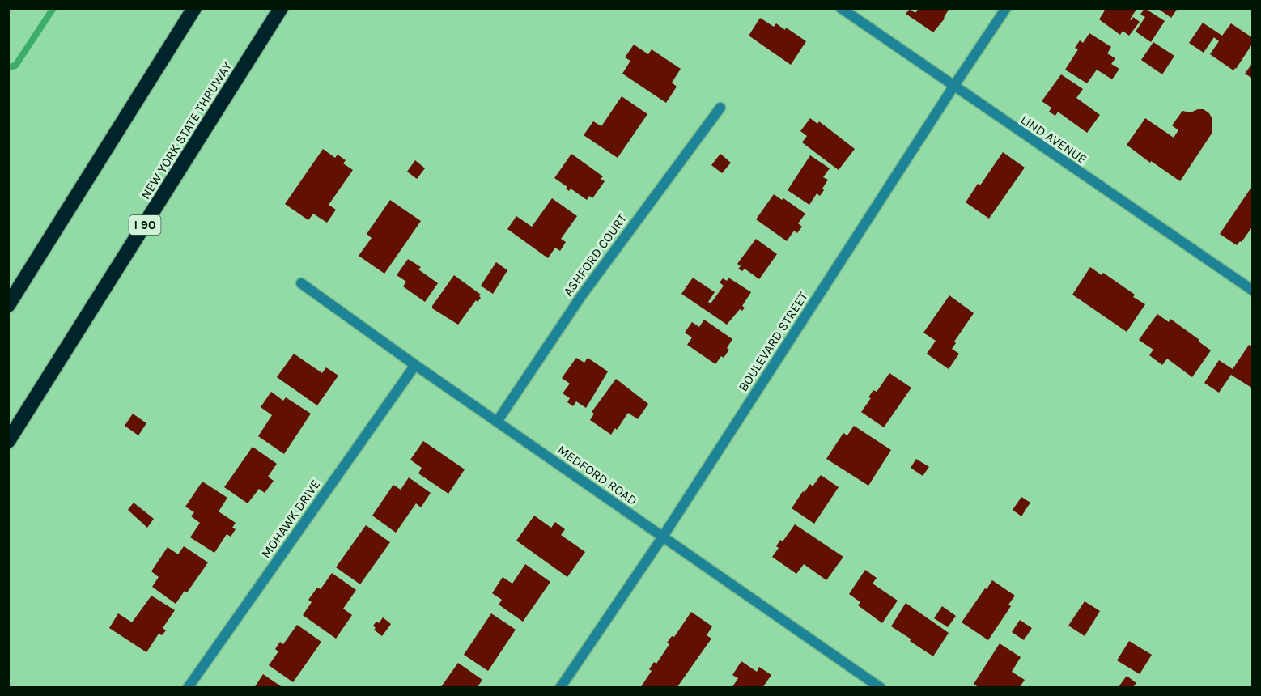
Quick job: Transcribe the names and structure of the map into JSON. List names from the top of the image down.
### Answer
{
  "streets": {
    "highway": ["NEW YORK STATE THRUWAY", "I 90"],
    "street": [
      "LIND AVENUE",
      "ASHFORD COURT",
      "BOULEVARD STREET",
      "MEDFORD ROAD",
      "MOHAWK DRIVE"
    ]
  },
  "crossings": [
    ["LIND AVENUE", "BOULEVARD STREET"],
    ["ASHFORD COURT", "MEDFORD ROAD"],
    ["BOULEVARD STREET", "MEDFORD ROAD"],
    ["MEDFORD ROAD", "MOHAWK DRIVE"]
  ]
}
